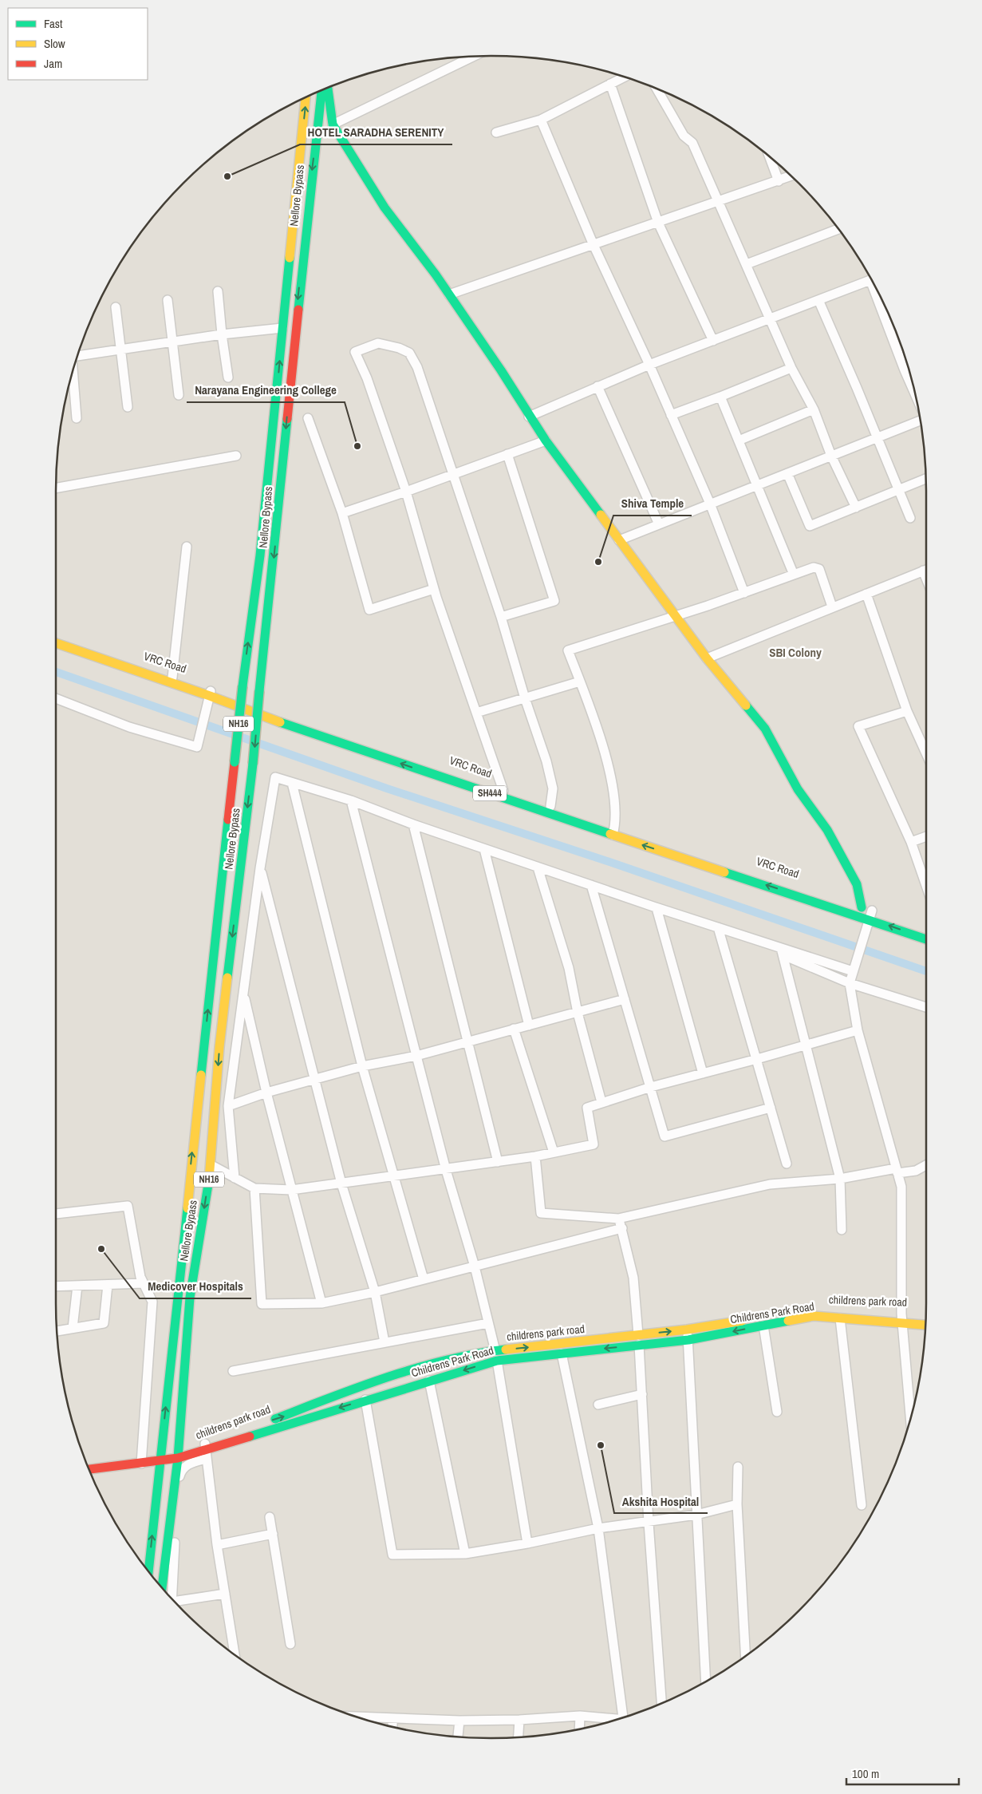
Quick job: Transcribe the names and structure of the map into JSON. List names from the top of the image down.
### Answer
{
  "streets": {
    "main road": [
      "Nellore Bypass",
      "VRC Road",
      "NH16",
      "SH444",
      "childrens park road",
      "Childrens Park Road"
    ]
  },
  "crossings": [
    ["Nellore Bypass", "childrens park road"],
    ["VRC Road", "SH444"],
    ["childrens park road", "Childrens Park Road"]
  ],
  "one_way": ["childrens park road", "Childrens Park Road"],
  "districts": ["SBI Colony"],
  "places": [
    "HOTEL SARADHA SERENITY",
    "Narayana Engineering College",
    "Shiva Temple",
    "Medicover Hospitals",
    "Akshita Hospital"
  ],
  "legend": ["Fast", "Slow", "Jam"],
  "scale_bar": "100 m"
}
